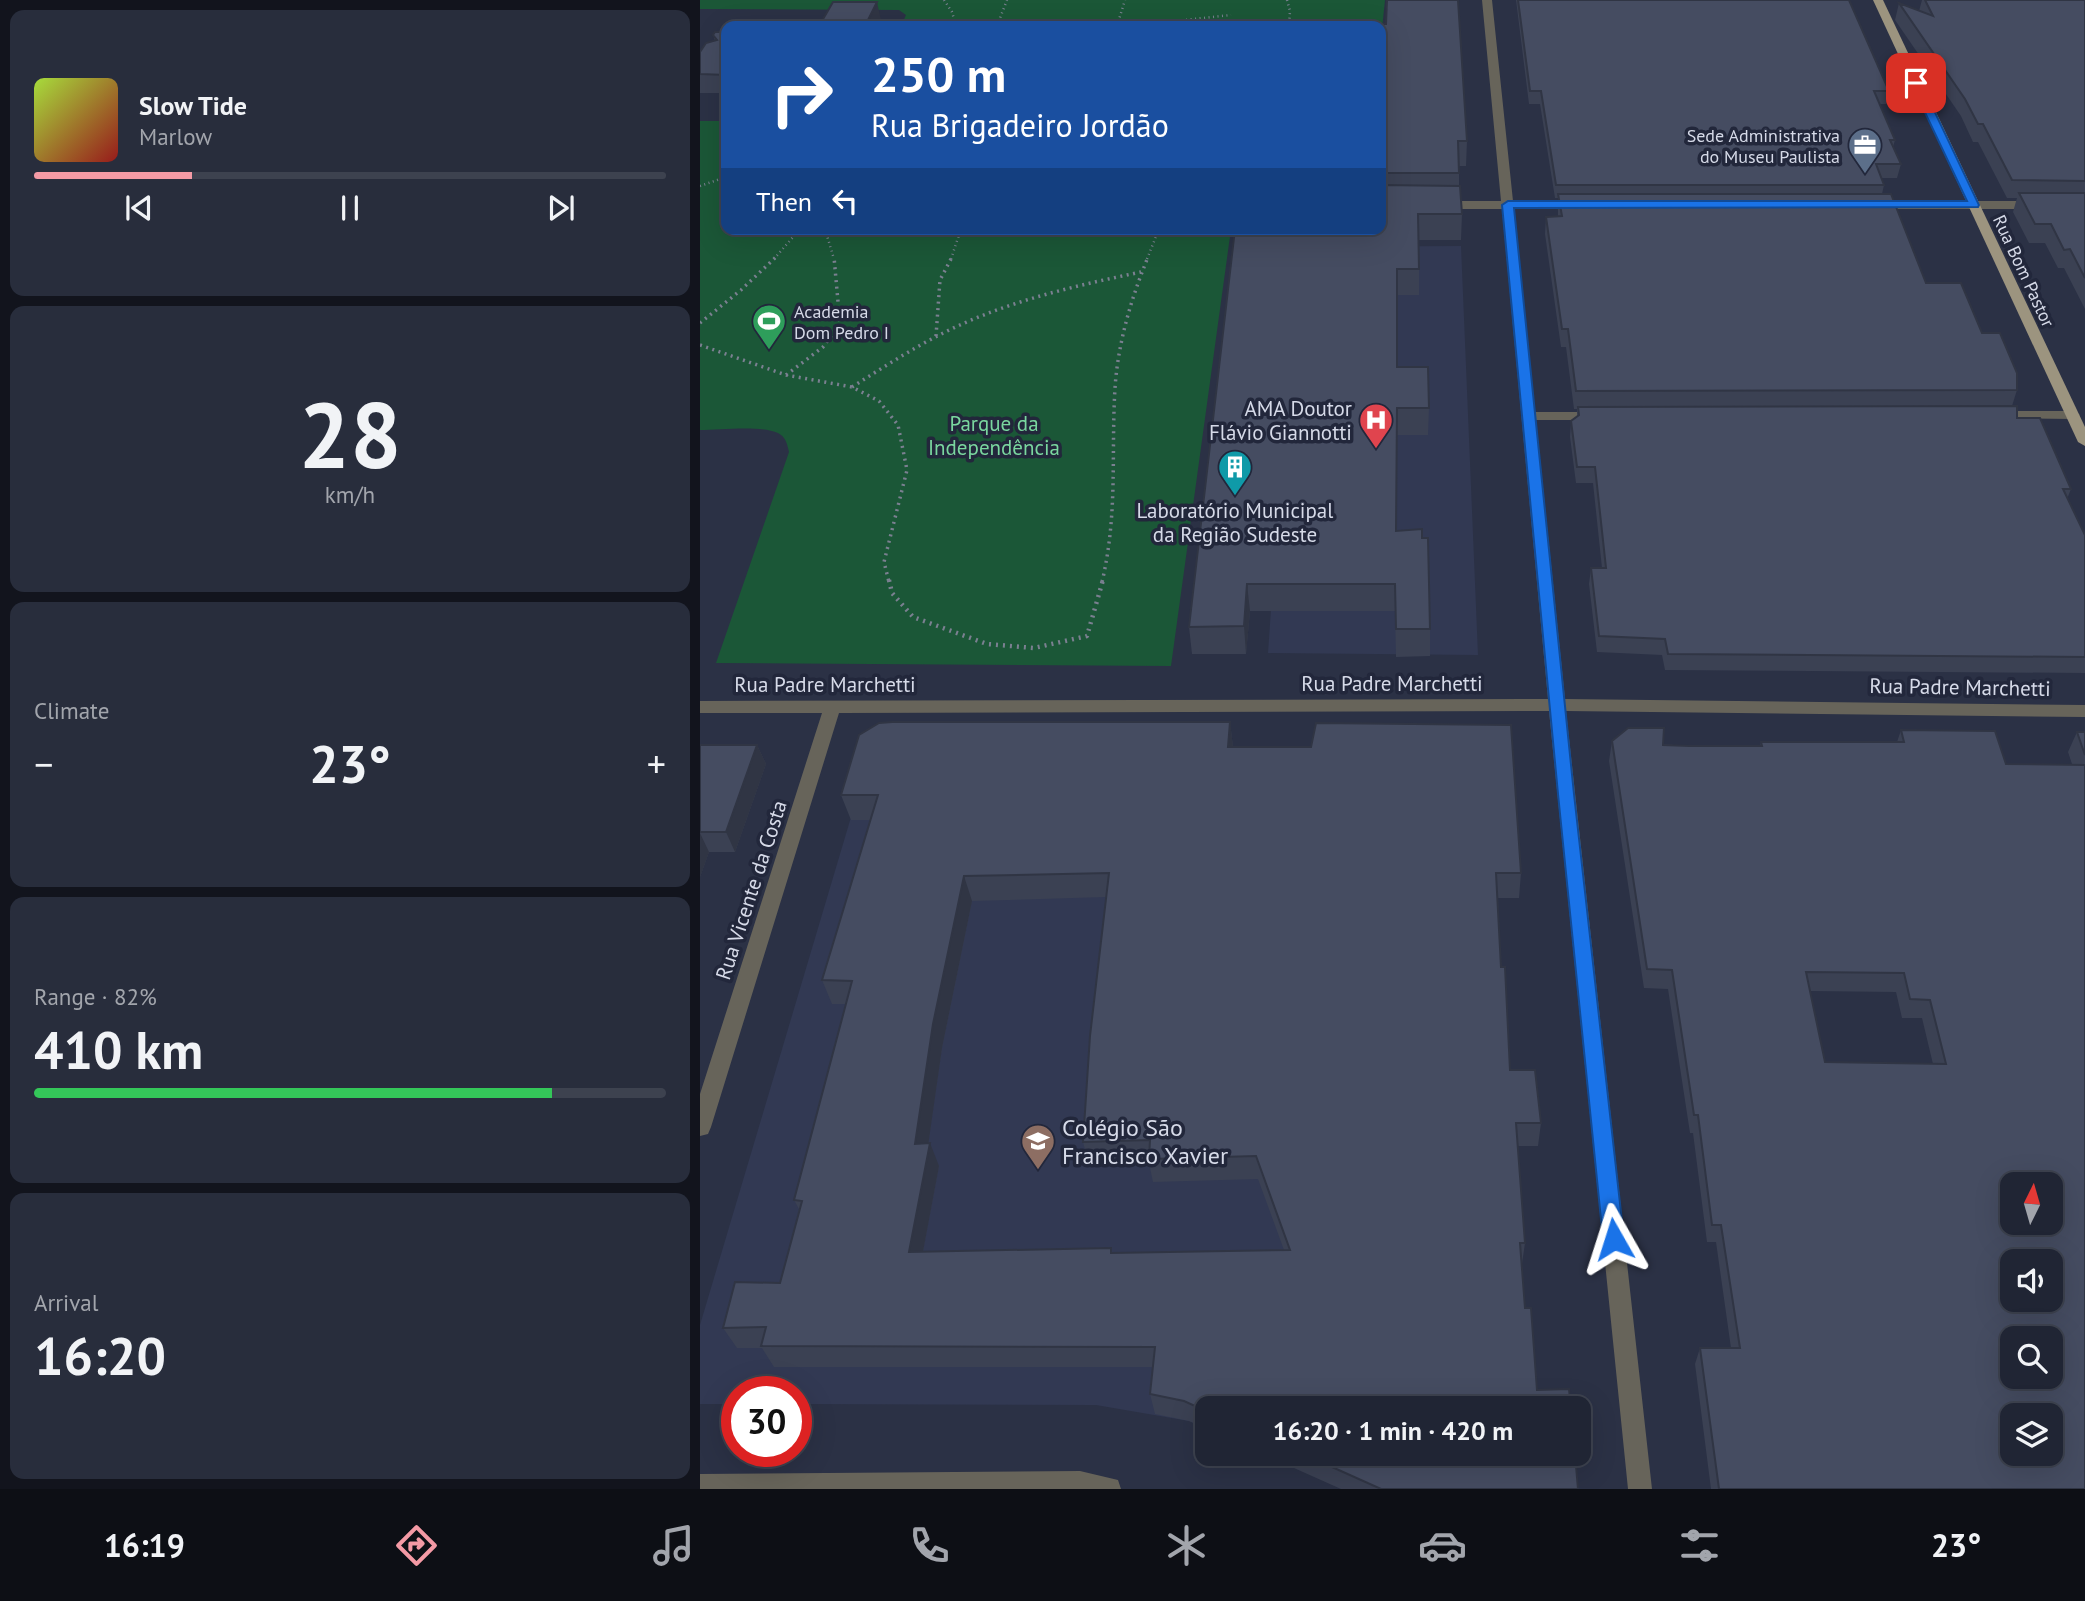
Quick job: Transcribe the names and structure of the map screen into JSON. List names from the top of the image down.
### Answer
{
  "streets": {
    "main road": ["Rua Bom Pastor"],
    "street": ["Rua Padre Marchetti", "Rua Vicente da Costa"]
  },
  "crossings": [
    ["Rua Padre Marchetti", "Rua Vicente da Costa"]
  ],
  "parks": ["Parque da Independência"],
  "places": {
    "office": ["Sede Administrativa do Museu Paulista"],
    "sports": ["Academia Dom Pedro I"],
    "hospital": ["AMA Doutor Flávio Giannotti"],
    "building": ["Laboratório Municipal da Região Sudeste"],
    "school or university": ["Colégio São Francisco Xavier"]
  },
  "north": "top",
  "page": {
    "turn": ["250 m", "Rua Brigadeiro Jordão"],
    "song": ["Slow Tide", "Marlow"],
    "then": "Then",
    "tile": [
      ["28", "km/h"],
      "Climate",
      ["Range · 82%", "410 km"],
      ["Arrival", "16:20"]
    ],
    "heat": ["−", "23°", "+"],
    "limit": "30",
    "trip": "16:20 · 1 min · 420 m",
    "tabs": ["16:19", "23°"]
  }
}
